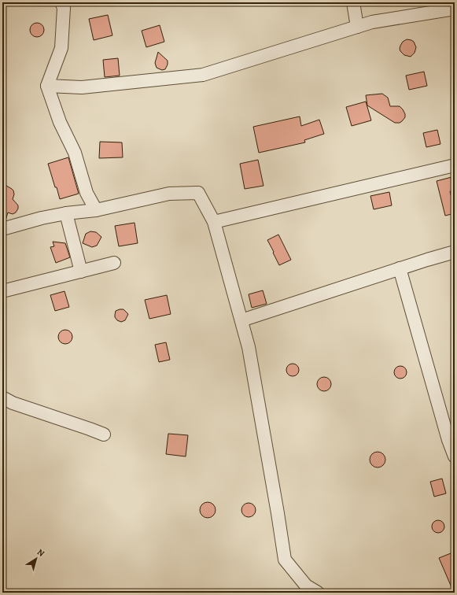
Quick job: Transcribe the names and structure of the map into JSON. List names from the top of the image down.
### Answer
{
  "north": "top right"
}
